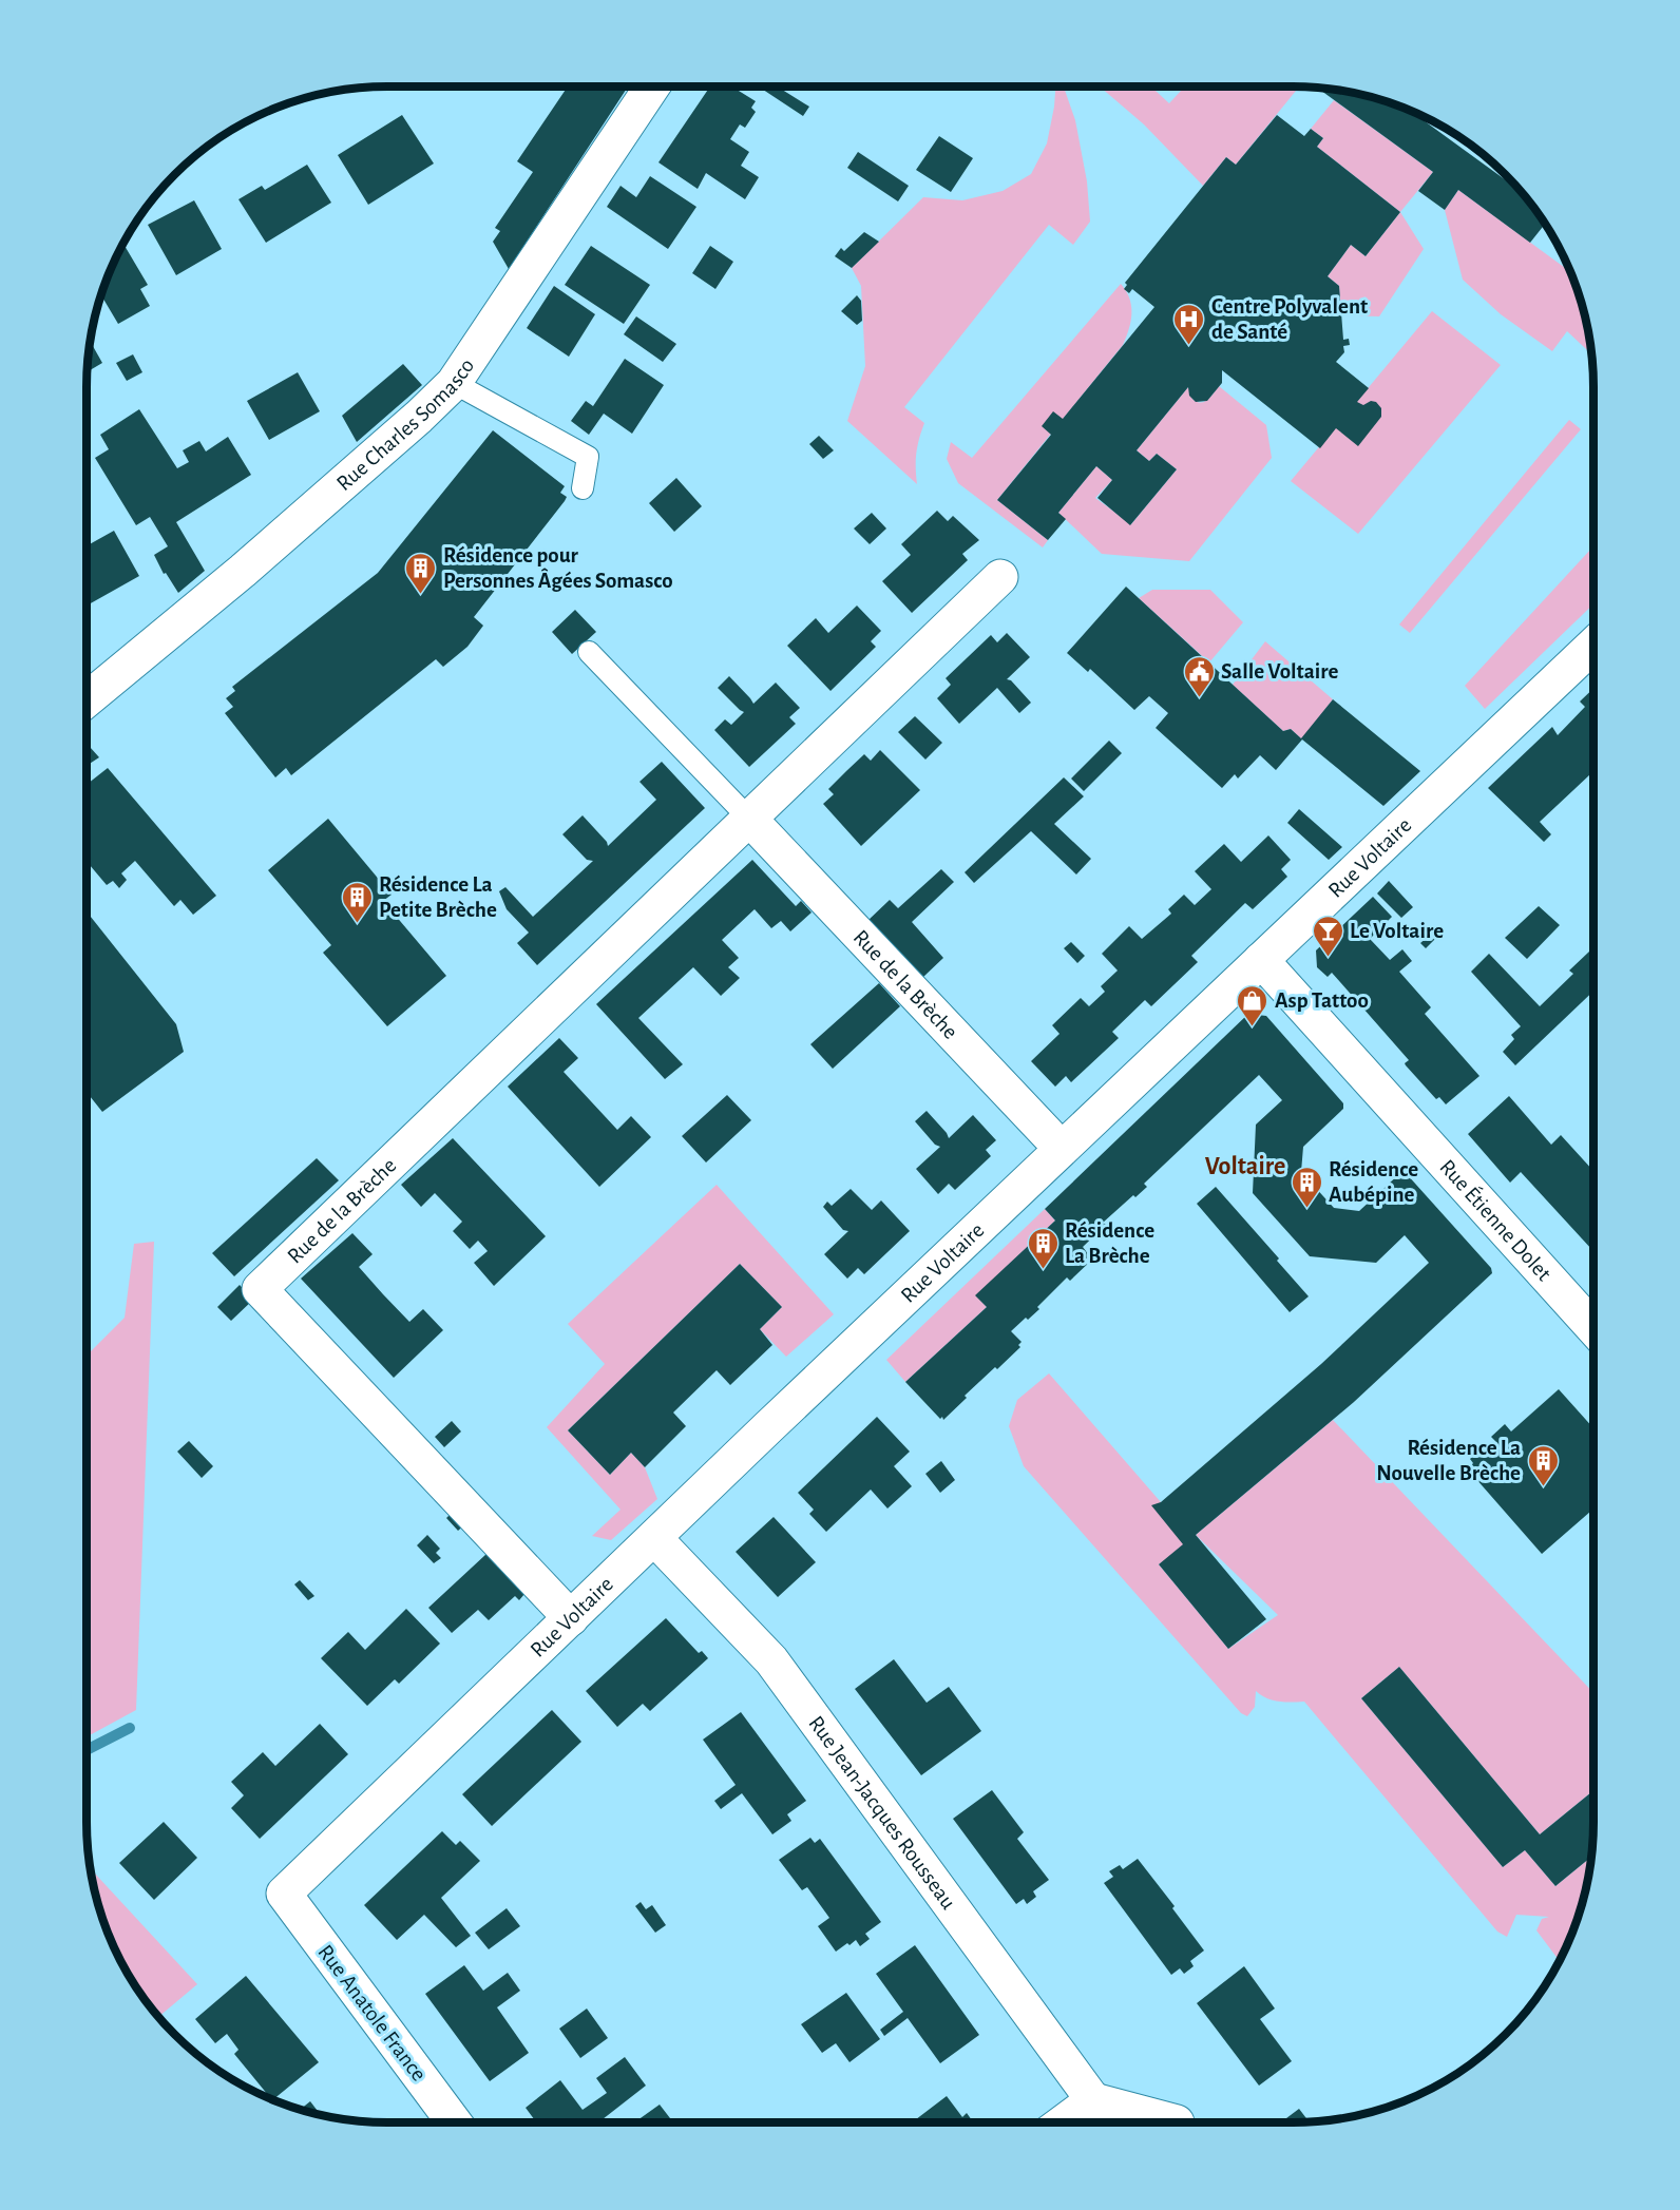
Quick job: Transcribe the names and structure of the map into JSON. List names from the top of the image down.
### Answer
{
  "streets": {
    "street": [
      "Rue Charles Somasco",
      "Rue Voltaire",
      "Rue de la Brèche",
      "Rue Étienne Dolet",
      "Rue Jean-Jacques Rousseau",
      "Rue Anatole France"
    ]
  },
  "crossings": [
    ["Rue Voltaire", "Rue de la Brèche"],
    ["Rue Voltaire", "Rue Étienne Dolet"],
    ["Rue Voltaire", "Rue Jean-Jacques Rousseau"],
    ["Rue Voltaire", "Rue Anatole France"]
  ],
  "districts": ["Voltaire"],
  "places": {
    "hospital": ["Centre Polyvalent de Santé"],
    "building": [
      "Résidence pour Personnes Âgées Somasco",
      "Résidence La Petite Brèche",
      "Résidence Aubépine",
      "Résidence La Brèche",
      "Résidence La Nouvelle Brèche"
    ],
    "public building": ["Salle Voltaire"],
    "bar": ["Le Voltaire"],
    "shop": ["Asp Tattoo"]
  }
}
